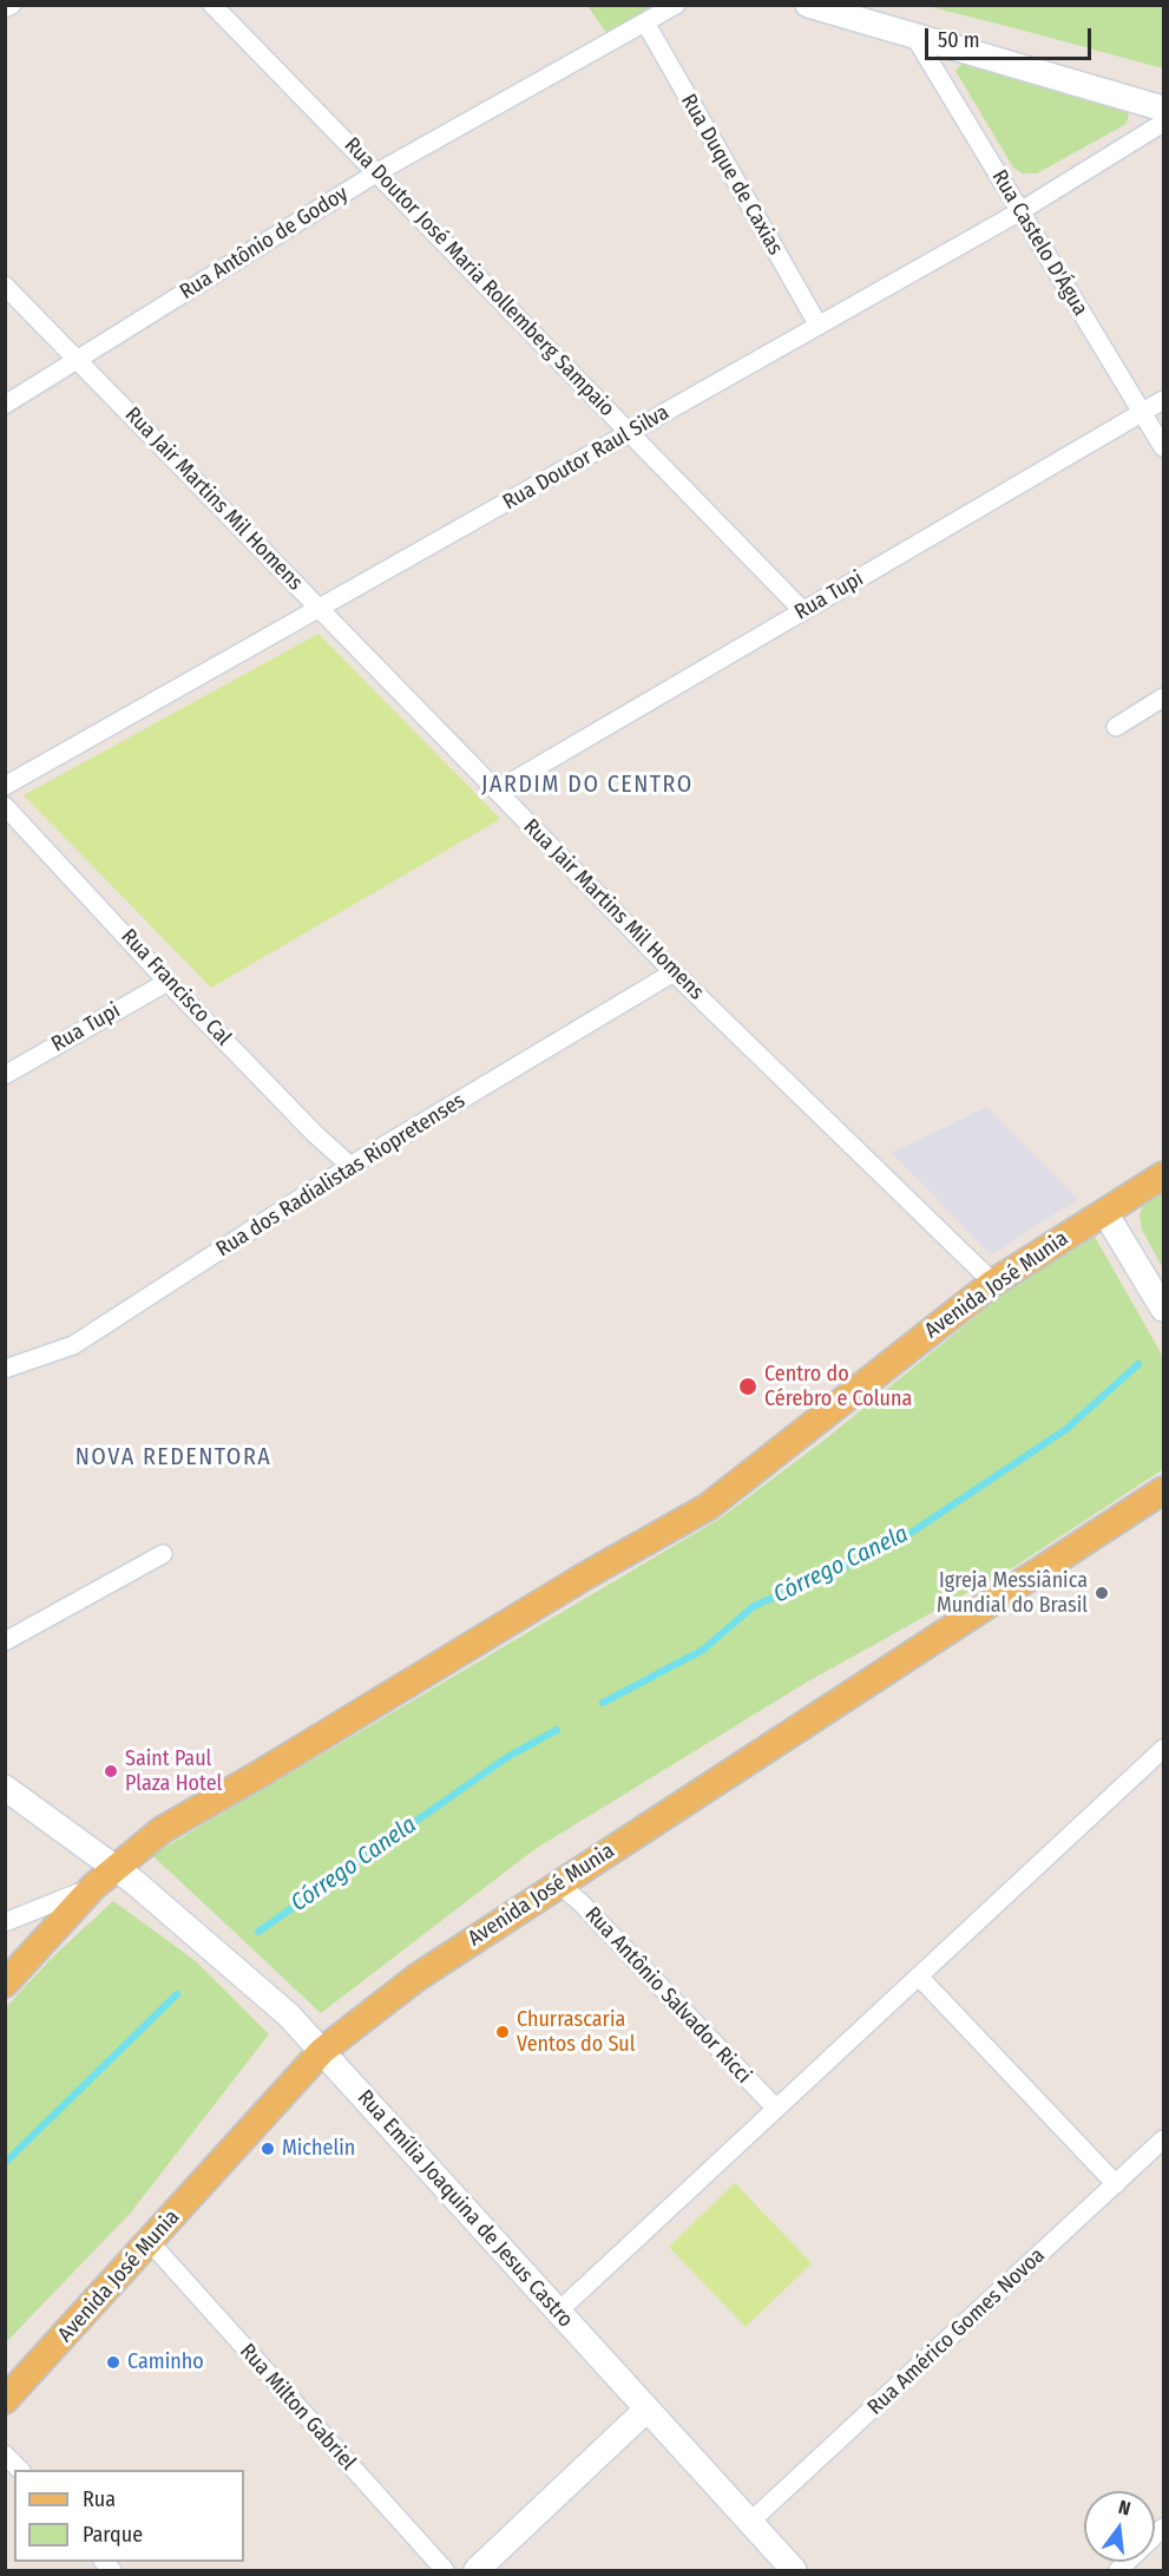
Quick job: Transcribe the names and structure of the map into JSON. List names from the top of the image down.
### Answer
{
  "streets": {
    "main road": ["Avenida José Munia"],
    "street": [
      "Rua Duque de Caxias",
      "Rua Antônio de Godoy",
      "Rua Castelo D'Água",
      "Rua Doutor José Maria Rollemberg Sampaio",
      "Rua Doutor Raul Silva",
      "Rua Jair Martins Mil Homens",
      "Rua Tupi",
      "Rua Francisco Cal",
      "Rua dos Radialistas Riopretenses",
      "Rua Antônio Salvador Ricci",
      "Rua Emília Joaquina de Jesus Castro",
      "Rua Américo Gomes Novoa",
      "Rua Milton Gabriel"
    ]
  },
  "crossings": [
    ["Rua Duque de Caxias", "Rua Antônio de Godoy"],
    ["Rua Duque de Caxias", "Rua Doutor Raul Silva"],
    ["Rua Antônio de Godoy", "Rua Doutor José Maria Rollemberg Sampaio"],
    ["Rua Antônio de Godoy", "Rua Jair Martins Mil Homens"],
    ["Rua Castelo D'Água", "Rua Doutor Raul Silva"],
    ["Rua Castelo D'Água", "Rua Tupi"],
    ["Rua Doutor José Maria Rollemberg Sampaio", "Rua Doutor Raul Silva"],
    ["Rua Doutor José Maria Rollemberg Sampaio", "Rua Tupi"],
    ["Rua Doutor Raul Silva", "Rua Jair Martins Mil Homens"],
    ["Rua Jair Martins Mil Homens", "Rua Tupi"],
    ["Rua Jair Martins Mil Homens", "Rua dos Radialistas Riopretenses"],
    ["Rua Jair Martins Mil Homens", "Avenida José Munia"],
    ["Rua Tupi", "Rua Francisco Cal"],
    ["Rua Francisco Cal", "Rua dos Radialistas Riopretenses"],
    ["Avenida José Munia", "Rua Antônio Salvador Ricci"],
    ["Avenida José Munia", "Rua Emília Joaquina de Jesus Castro"],
    ["Avenida José Munia", "Rua Milton Gabriel"],
    ["Rua Emília Joaquina de Jesus Castro", "Rua Américo Gomes Novoa"]
  ],
  "districts": ["JARDIM DO CENTRO", "NOVA REDENTORA"],
  "water": ["Córrego Canela"],
  "places": [
    "Centro do Cérebro e Coluna",
    "Igreja Messiânica Mundial do Brasil",
    "Saint Paul Plaza Hotel",
    "Churrascaria Ventos do Sul",
    "Michelin",
    "Caminho"
  ],
  "legend": ["Rua", "Parque"],
  "scale_bar": "50 m",
  "north": "top"
}
